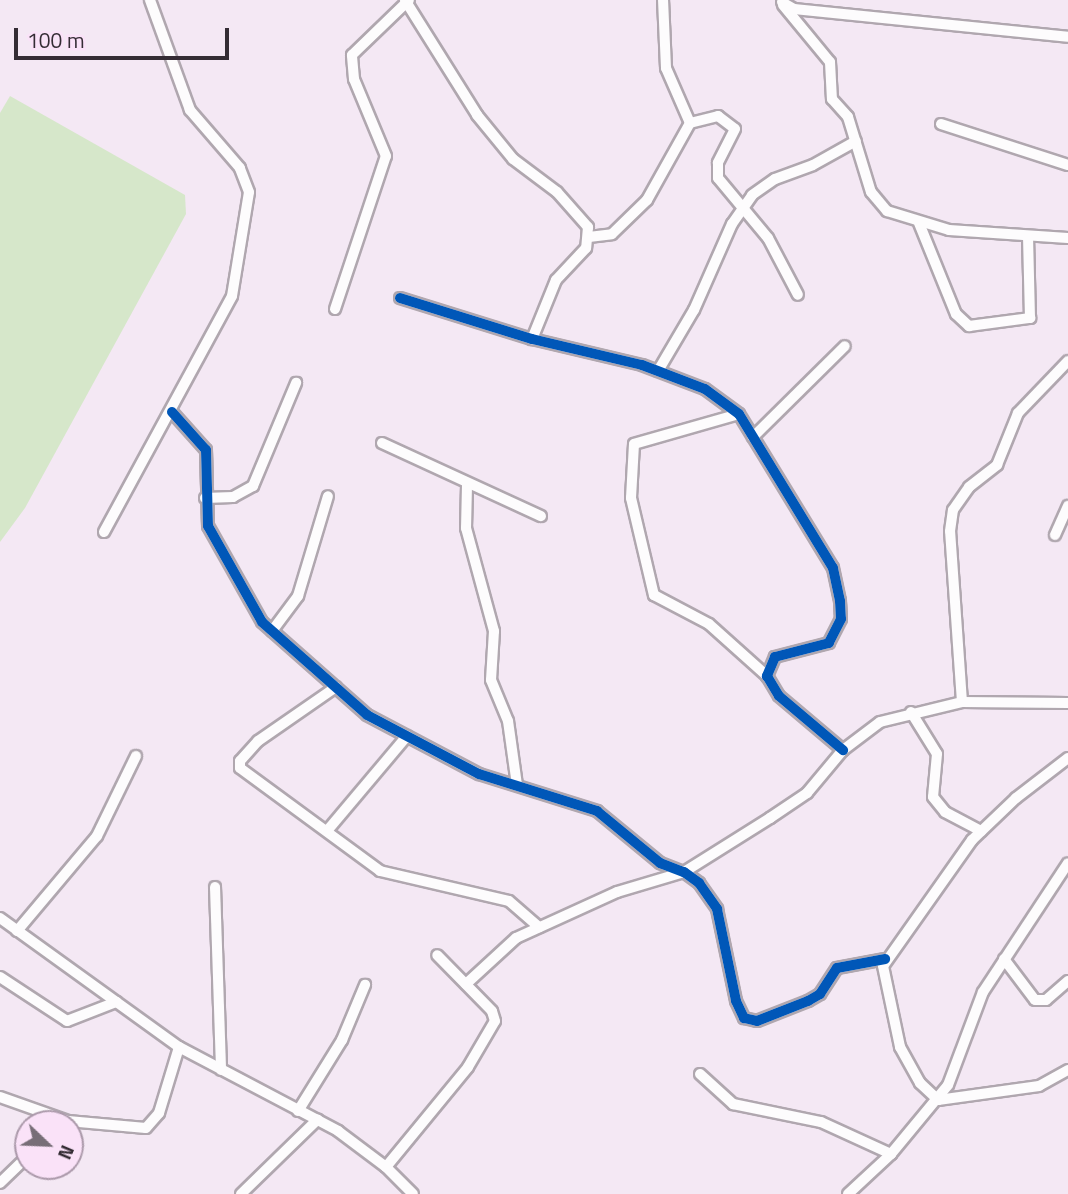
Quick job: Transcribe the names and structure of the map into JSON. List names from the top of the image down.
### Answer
{
  "scale_bar": "100 m",
  "north": "bottom right"
}
